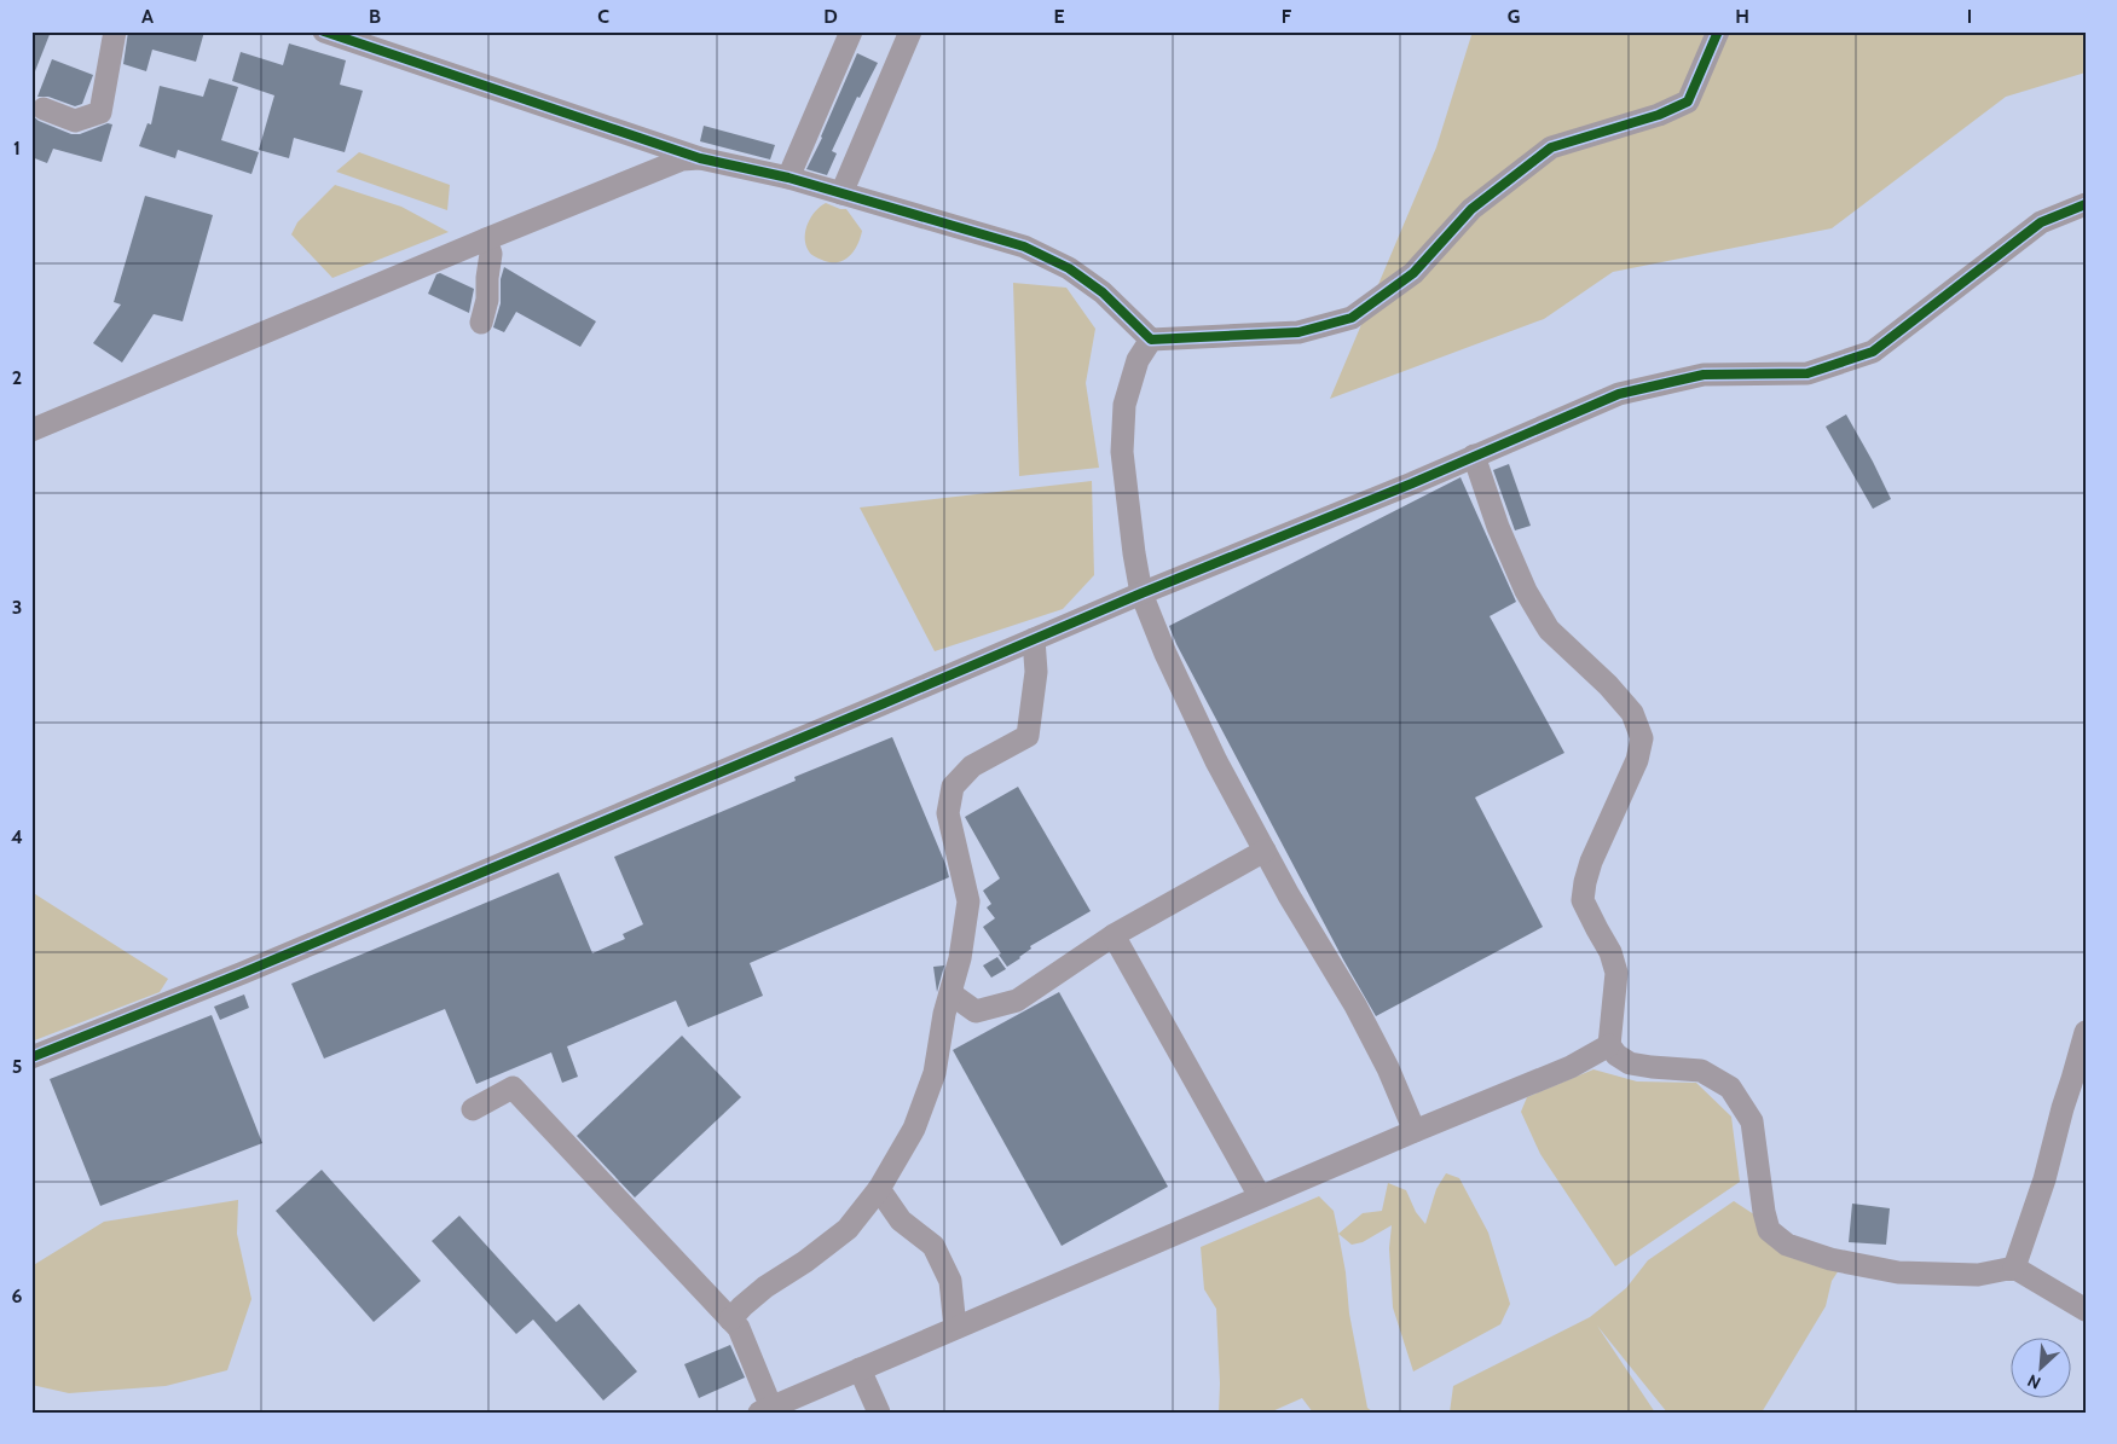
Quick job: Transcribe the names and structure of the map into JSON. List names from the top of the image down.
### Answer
{
  "north": "bottom left",
  "grid": {
    "columns": [
      "A",
      "B",
      "C",
      "D",
      "E",
      "F",
      "G",
      "H",
      "I"
    ],
    "rows": [
      "1",
      "2",
      "3",
      "4",
      "5",
      "6"
    ]
  }
}
